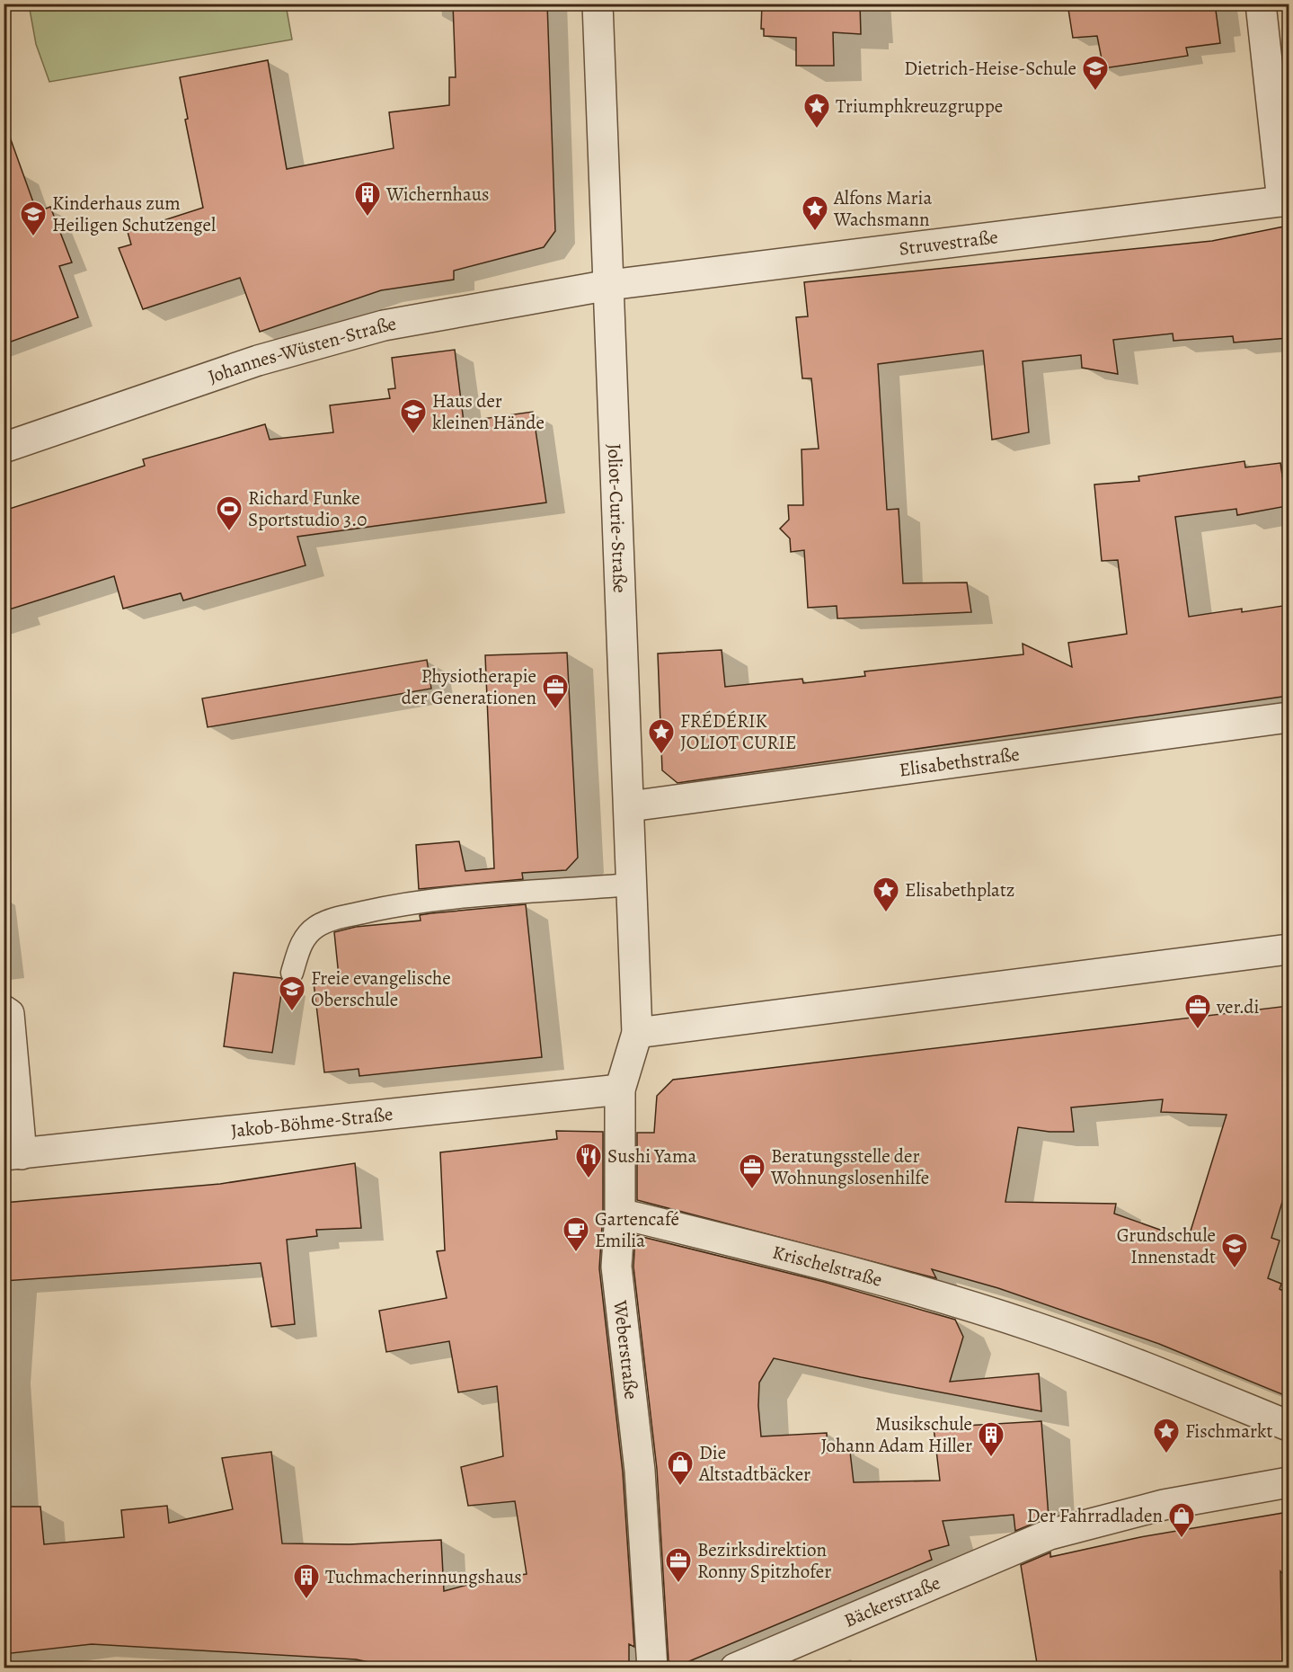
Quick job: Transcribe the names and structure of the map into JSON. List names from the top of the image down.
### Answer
{
  "streets": {
    "street": [
      "Struvestraße",
      "Johannes-Wüsten-Straße",
      "Joliot-Curie-Straße",
      "Elisabethstraße",
      "Jakob-Böhme-Straße",
      "Krischelstraße",
      "Weberstraße",
      "Bäckerstraße"
    ]
  },
  "crossings": [
    ["Struvestraße", "Johannes-Wüsten-Straße"],
    ["Struvestraße", "Joliot-Curie-Straße"],
    ["Johannes-Wüsten-Straße", "Joliot-Curie-Straße"],
    ["Joliot-Curie-Straße", "Elisabethstraße"],
    ["Joliot-Curie-Straße", "Weberstraße"],
    ["Jakob-Böhme-Straße", "Weberstraße"],
    ["Krischelstraße", "Weberstraße"]
  ],
  "places": {
    "school or university": [
      "Dietrich-Heise-Schule",
      "Kinderhaus zum Heiligen Schutzengel",
      "Haus der kleinen Hände",
      "Freie evangelische Oberschule",
      "Grundschule Innenstadt"
    ],
    "place": [
      "Triumphkreuzgruppe",
      "Alfons Maria Wachsmann",
      "FRÉDÉRIK JOLIOT CURIE",
      "Elisabethplatz",
      "Fischmarkt"
    ],
    "building": ["Wichernhaus", "Musikschule Johann Adam Hiller", "Tuchmacherinnungshaus"],
    "sports": ["Richard Funke Sportstudio 3.0"],
    "office": [
      "Physiotherapie der Generationen",
      "ver.di",
      "Beratungsstelle der Wohnungslosenhilfe",
      "Bezirksdirektion Ronny Spitzhofer"
    ],
    "restaurant": ["Sushi Yama"],
    "cafe": ["Gartencafé Emilia"],
    "shop": ["Die Altstadtbäcker", "Der Fahrradladen"]
  }
}
